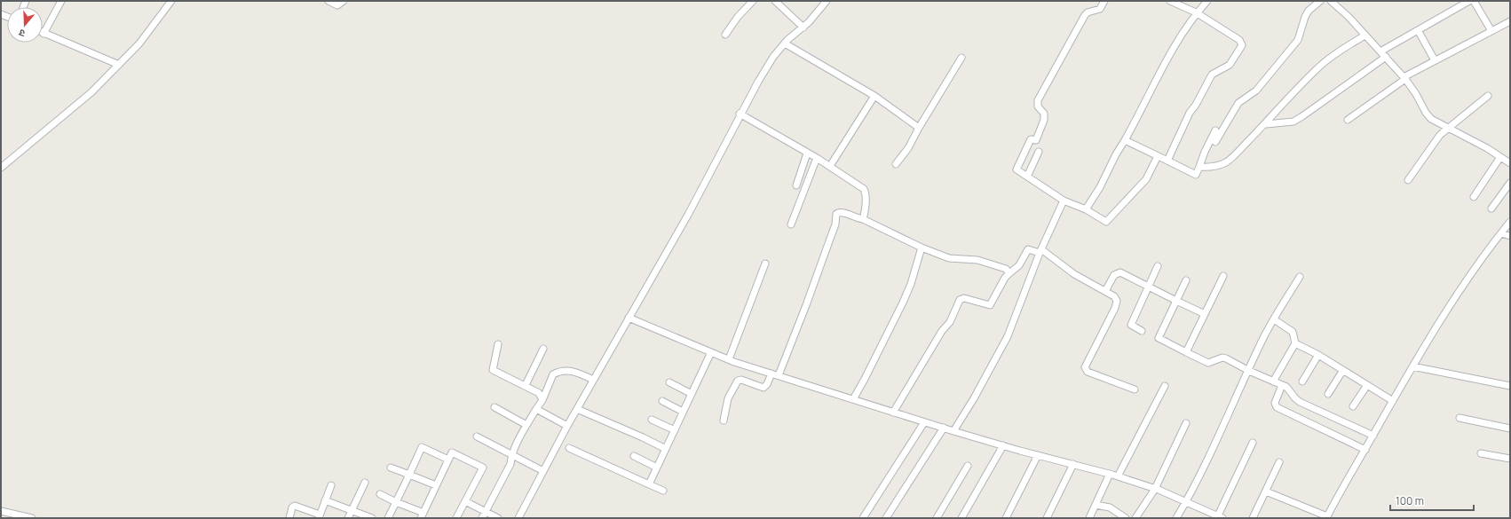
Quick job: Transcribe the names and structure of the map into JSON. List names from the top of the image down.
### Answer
{
  "scale_bar": "100 m",
  "north": "bottom"
}
